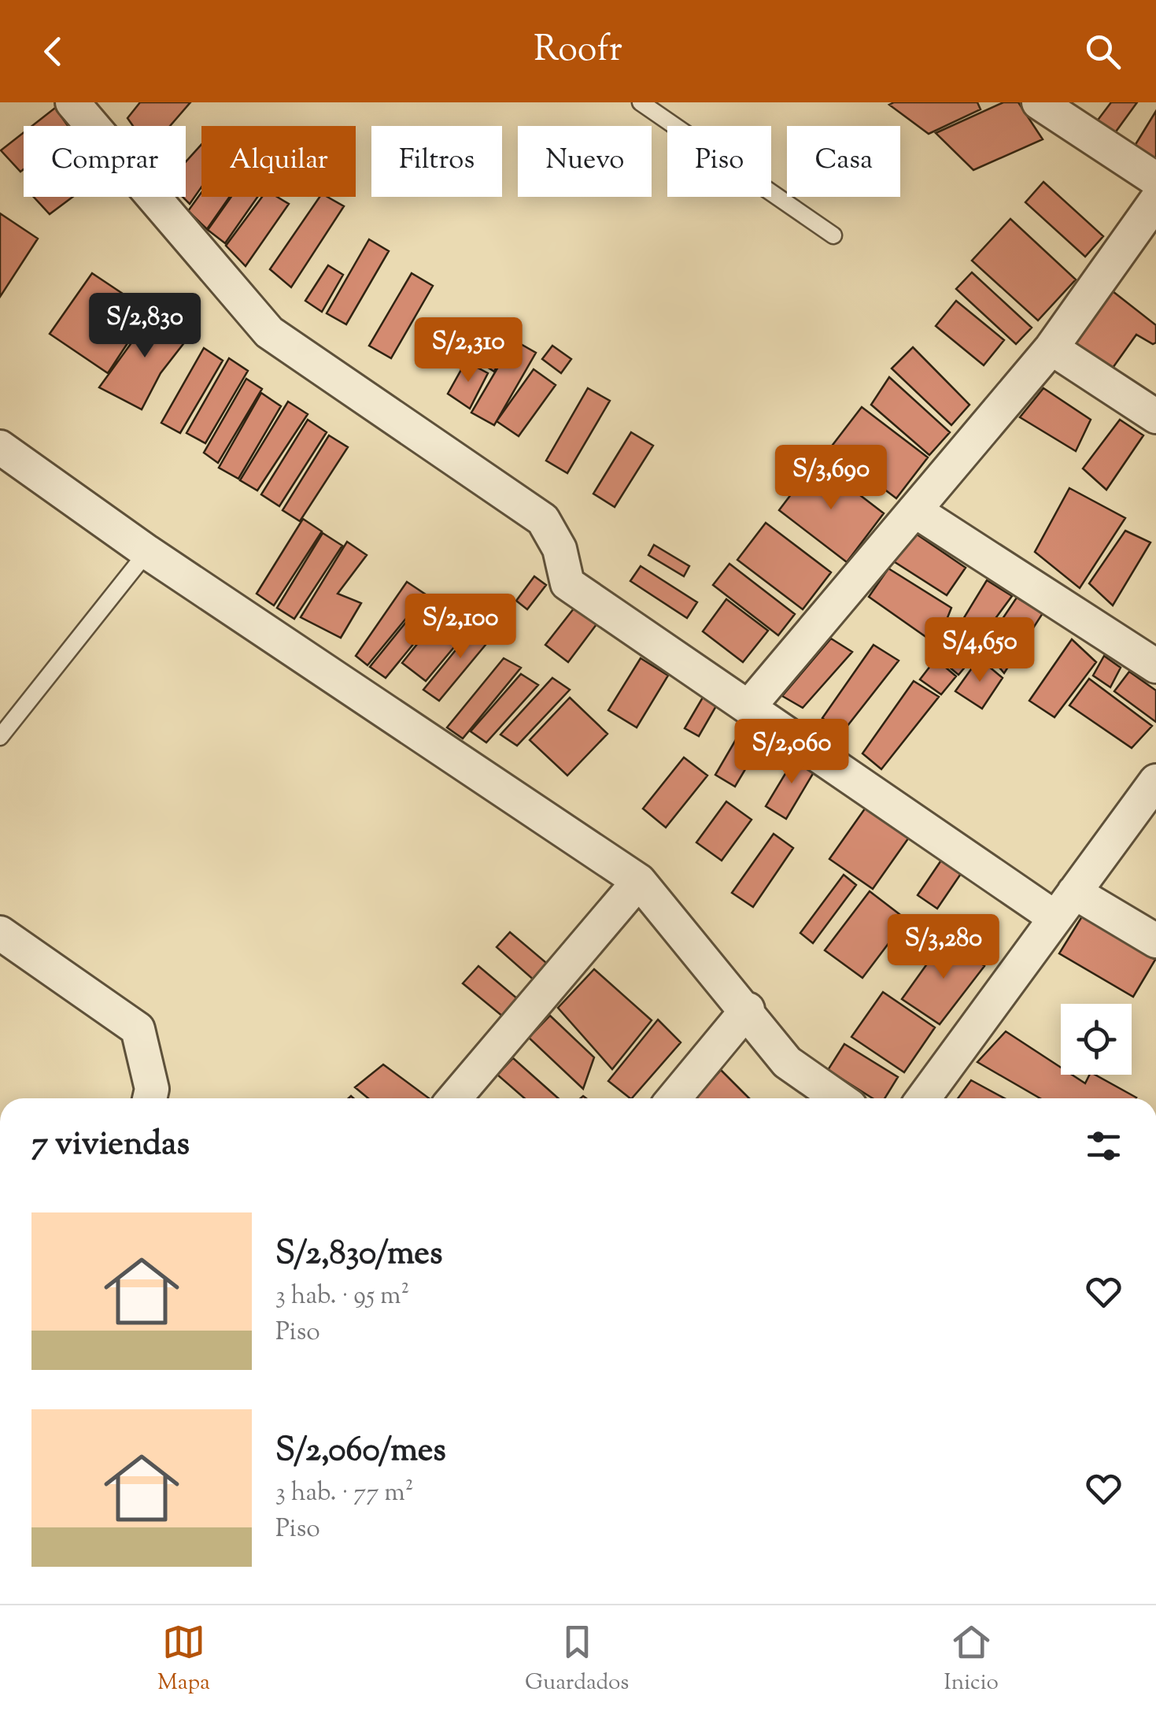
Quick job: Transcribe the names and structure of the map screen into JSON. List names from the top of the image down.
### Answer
{
  "page": {
    "header": "Roofr",
    "chip": [
      "Comprar",
      "Alquilar",
      "Filtros",
      "Nuevo",
      "Piso",
      "Casa"
    ],
    "price": [
      "S/2,830",
      "S/2,310",
      "S/3,690",
      "S/2,100",
      "S/4,650",
      "S/2,060",
      "S/3,280"
    ],
    "heading": "7 viviendas",
    "list": [
      {
        "name": "S/2,830/mes",
        "note": "3 hab. · 95 m² · Piso"
      },
      {
        "name": "S/2,060/mes",
        "note": "3 hab. · 77 m² · Piso"
      }
    ],
    "tabs": ["Mapa", "Guardados", "Inicio"]
  }
}
